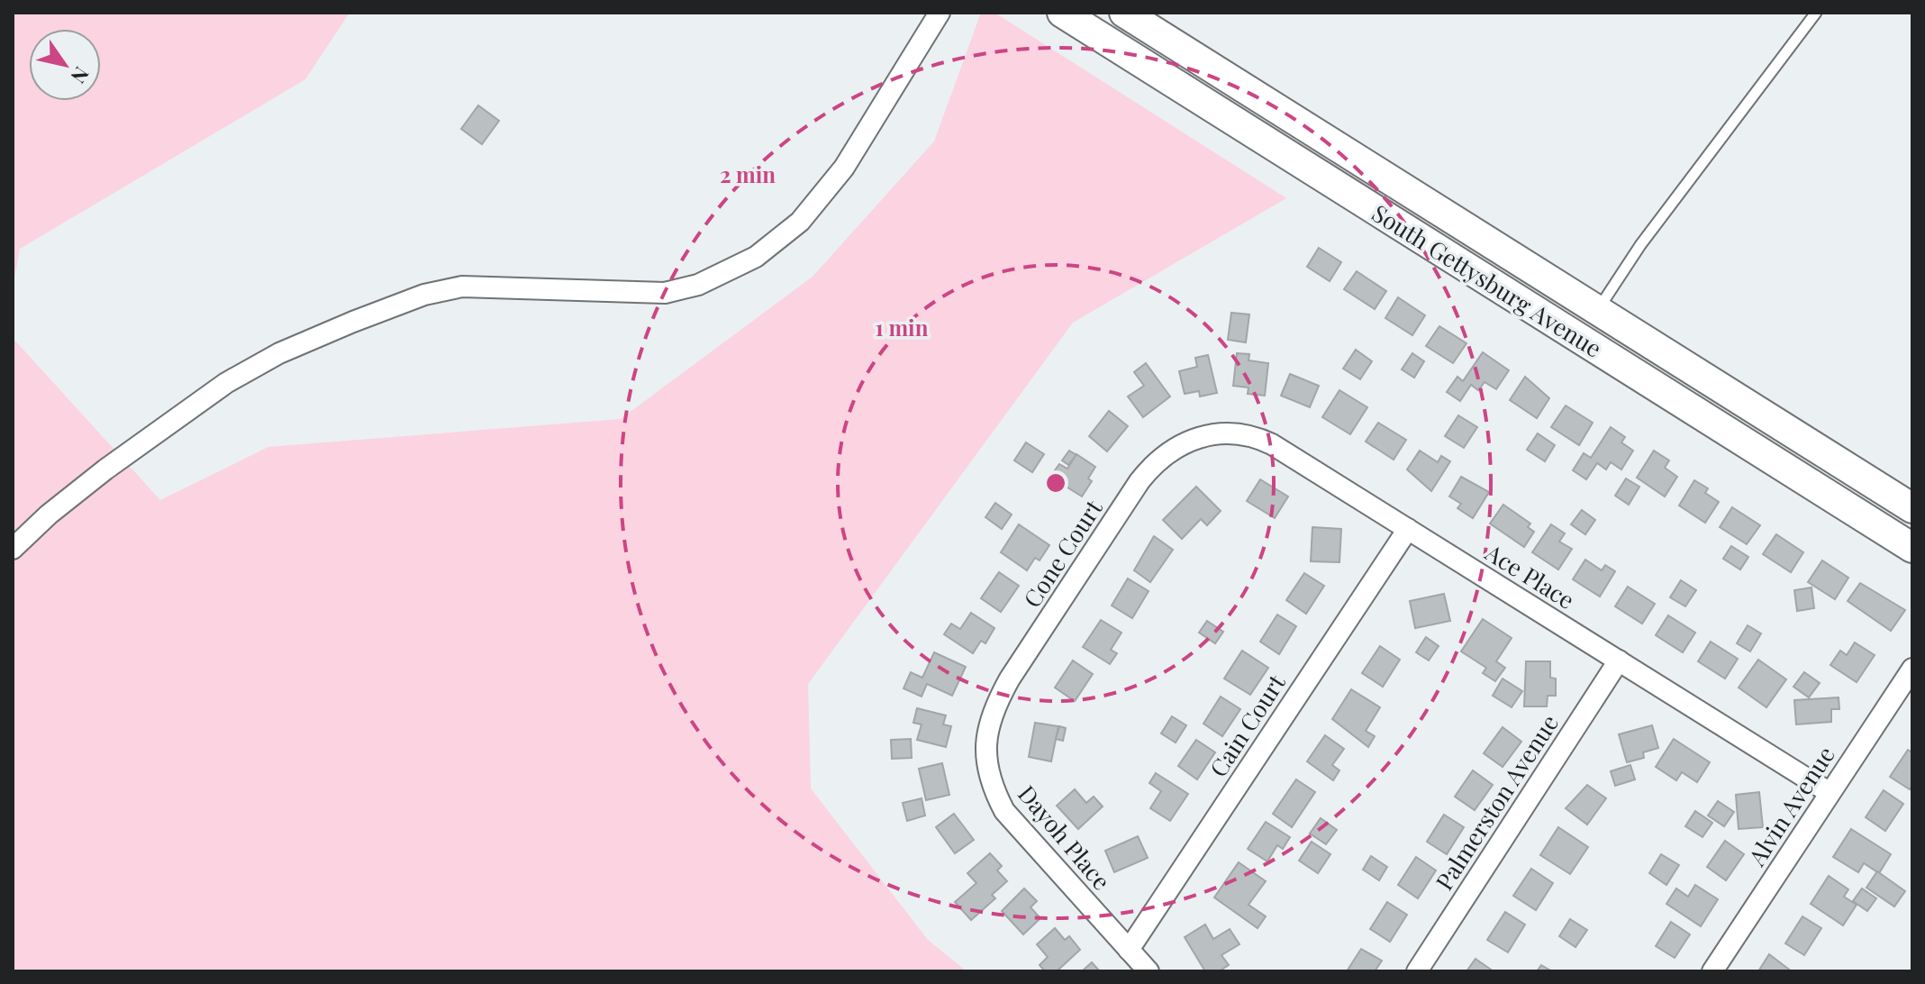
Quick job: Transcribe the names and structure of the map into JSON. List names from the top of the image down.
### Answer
{
  "streets": {
    "main road": ["South Gettysburg Avenue"],
    "street": [
      "Cone Court",
      "Ace Place",
      "Cain Court",
      "Palmerston Avenue",
      "Alvin Avenue",
      "Dayoh Place"
    ]
  },
  "crossings": [
    ["Cone Court", "Ace Place"],
    ["Cone Court", "Dayoh Place"],
    ["Ace Place", "Cain Court"],
    ["Ace Place", "Palmerston Avenue"],
    ["Ace Place", "Alvin Avenue"],
    ["Cain Court", "Dayoh Place"]
  ],
  "north": "bottom right",
  "rings": ["2 min", "1 min"]
}
